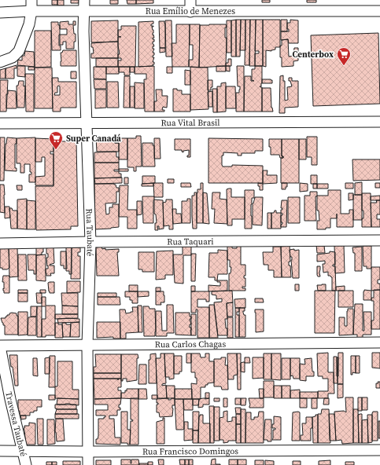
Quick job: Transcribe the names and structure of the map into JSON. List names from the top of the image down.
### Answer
{
  "streets": {
    "street": [
      "Rua Emílio de Menezes",
      "Rua Vital Brasil",
      "Rua Taubaté",
      "Rua Taquari",
      "Rua Carlos Chagas",
      "Travessa Taubaté",
      "Rua Francisco Domingos"
    ]
  },
  "crossings": [
    ["Rua Emílio de Menezes", "Rua Taubaté"],
    ["Rua Vital Brasil", "Rua Taubaté"],
    ["Rua Taubaté", "Rua Taquari"],
    ["Rua Taubaté", "Rua Carlos Chagas"],
    ["Rua Taubaté", "Rua Francisco Domingos"],
    ["Rua Carlos Chagas", "Travessa Taubaté"],
    ["Travessa Taubaté", "Rua Francisco Domingos"]
  ],
  "places": {
    "supermarket": ["Centerbox", "Super Canadá"]
  }
}
